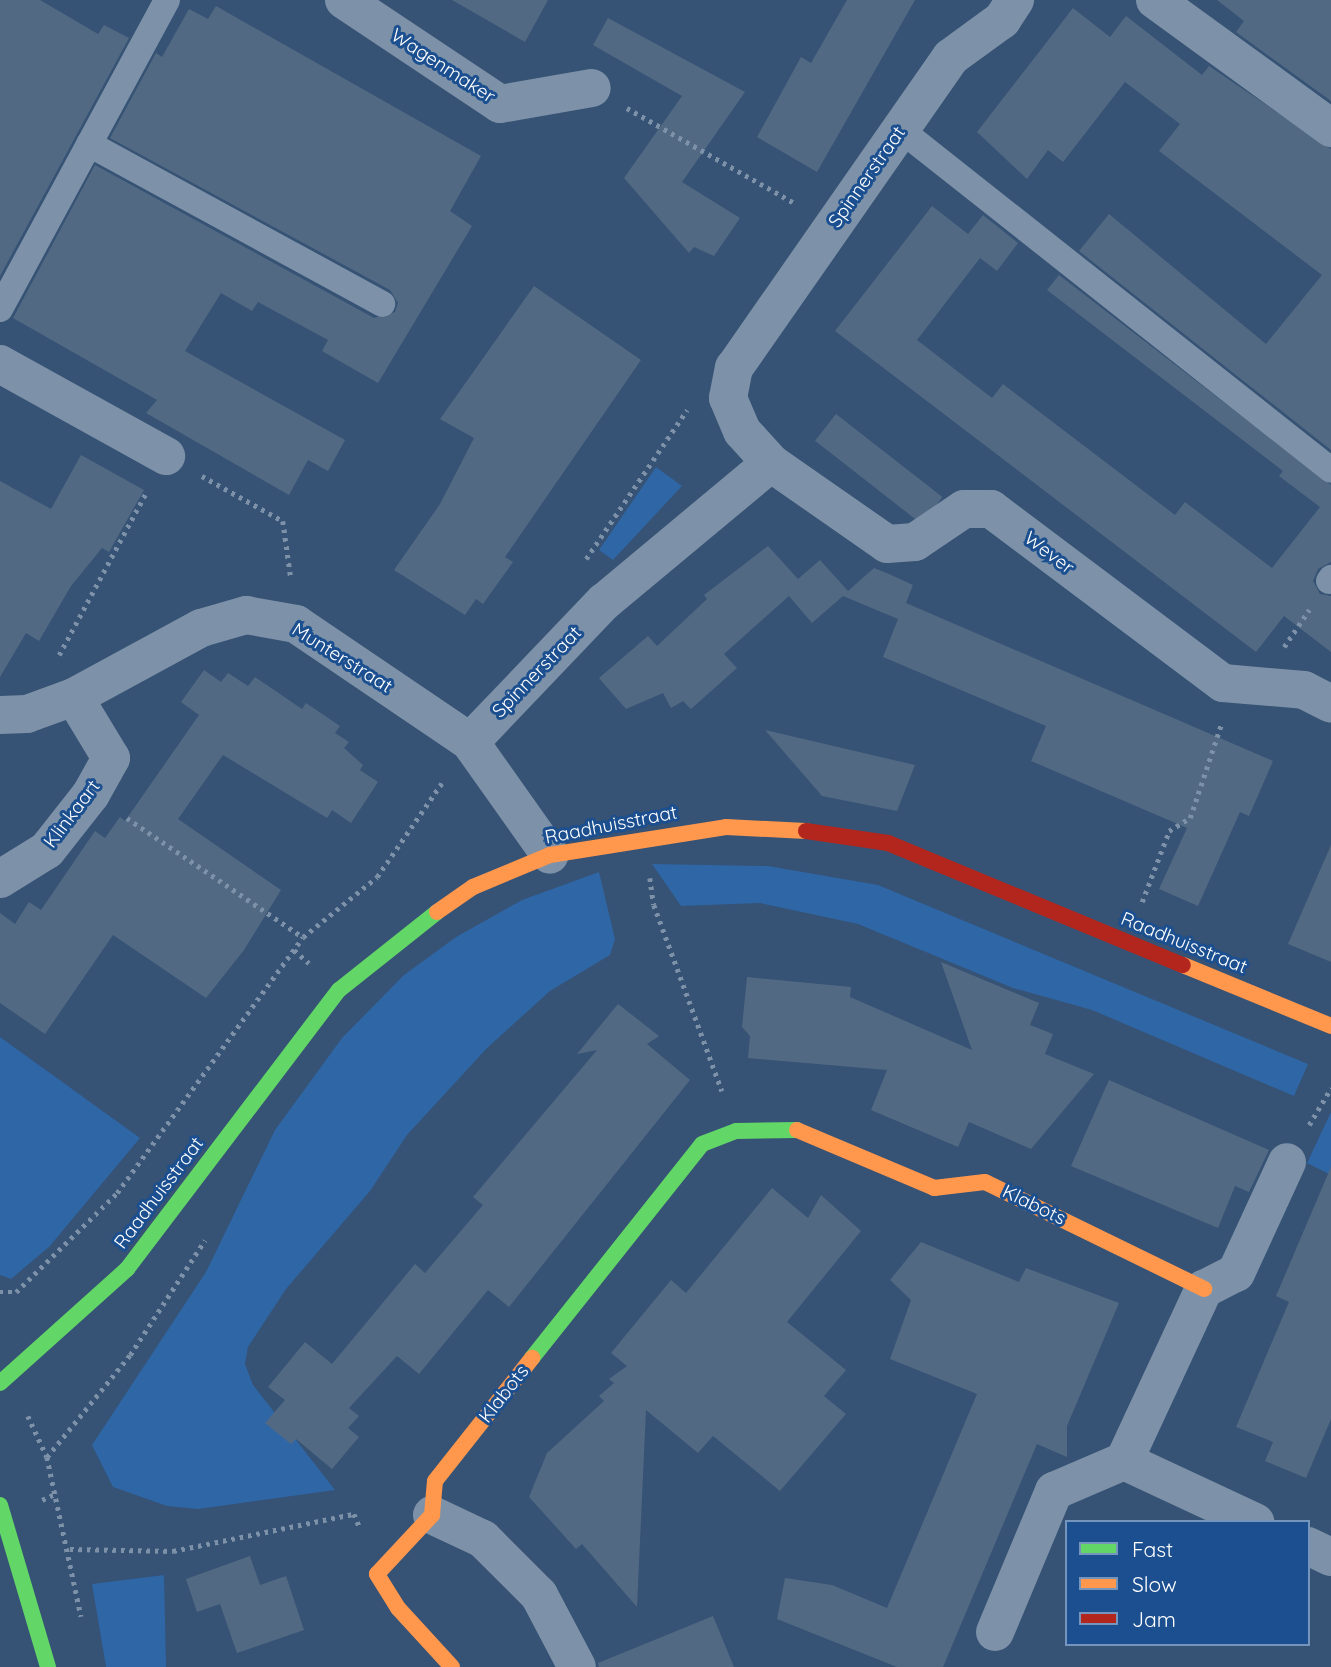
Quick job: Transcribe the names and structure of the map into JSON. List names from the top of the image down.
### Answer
{
  "streets": {
    "street": [
      "Wagenmaker",
      "Spinnerstraat",
      "Wever",
      "Munterstraat",
      "Klinkaart",
      "Raadhuisstraat",
      "Klabots"
    ]
  },
  "crossings": [
    ["Spinnerstraat", "Wever"],
    ["Spinnerstraat", "Munterstraat"],
    ["Spinnerstraat", "Raadhuisstraat"],
    ["Munterstraat", "Klinkaart"],
    ["Munterstraat", "Raadhuisstraat"]
  ],
  "legend": ["Fast", "Slow", "Jam"]
}
